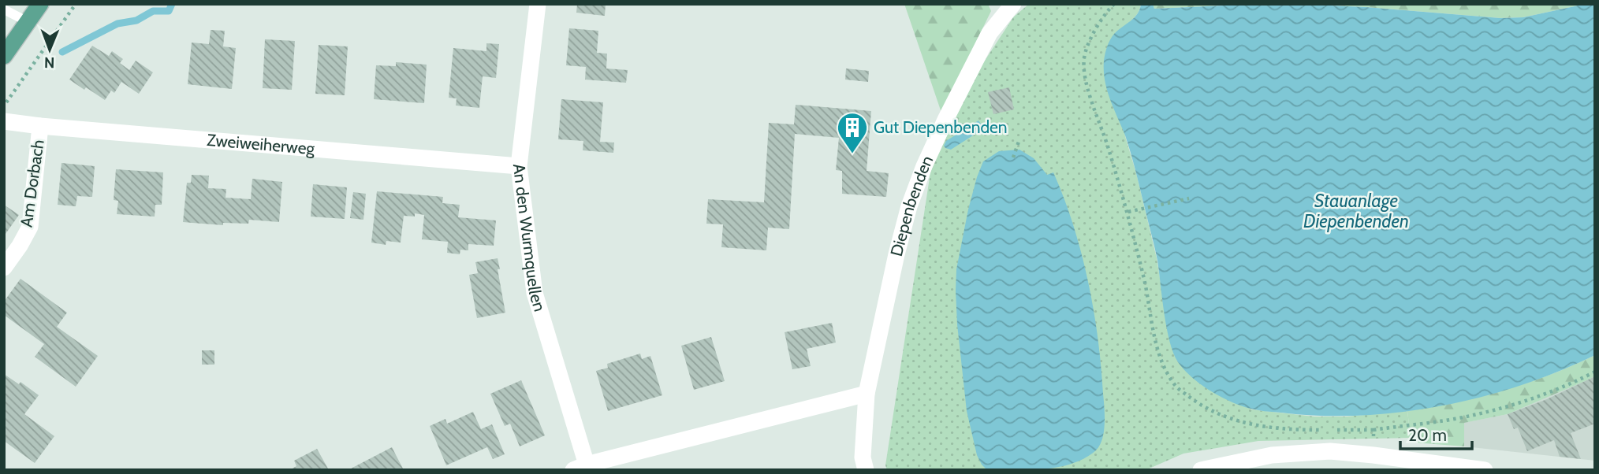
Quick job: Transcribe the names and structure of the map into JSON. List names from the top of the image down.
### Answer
{
  "streets": {
    "street": [
      "Zweiweiherweg",
      "Am Dorbach",
      "Diepenbenden",
      "An den Wurmquellen"
    ]
  },
  "crossings": [
    ["Zweiweiherweg", "Am Dorbach"],
    ["Zweiweiherweg", "An den Wurmquellen"]
  ],
  "water": ["Stauanlage Diepenbenden"],
  "places": {
    "building": ["Gut Diepenbenden"]
  },
  "scale_bar": "20 m",
  "north": "bottom"
}
